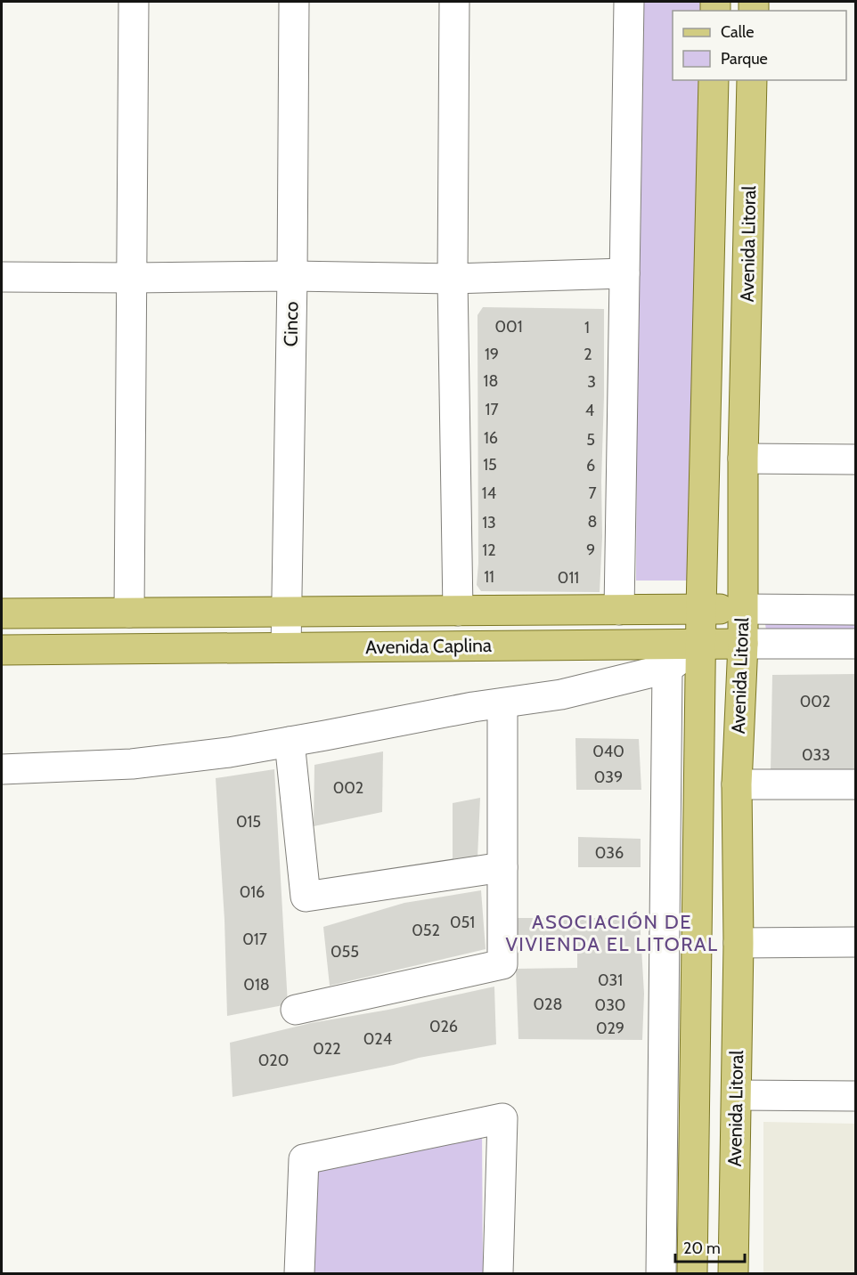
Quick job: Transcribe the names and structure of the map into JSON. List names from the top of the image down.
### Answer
{
  "streets": {
    "main road": ["Avenida Litoral", "Avenida Caplina"],
    "street": ["Cinco"]
  },
  "crossings": [
    ["Avenida Litoral", "Avenida Caplina"],
    ["Cinco", "Avenida Caplina"]
  ],
  "districts": ["ASOCIACIÓN DE VIVIENDA EL LITORAL"],
  "house_numbers": [
    "001",
    "1",
    "19",
    "2",
    "18",
    "3",
    "17",
    "4",
    "16",
    "5",
    "15",
    "6",
    "14",
    "7",
    "8",
    "13",
    "12",
    "9",
    "11",
    "011",
    "002",
    "040",
    "033",
    "039",
    "002",
    "015",
    "036",
    "016",
    "051",
    "052",
    "017",
    "055",
    "031",
    "018",
    "028",
    "030",
    "026",
    "029",
    "024",
    "022",
    "020"
  ],
  "legend": ["Calle", "Parque"],
  "scale_bar": "20 m"
}
